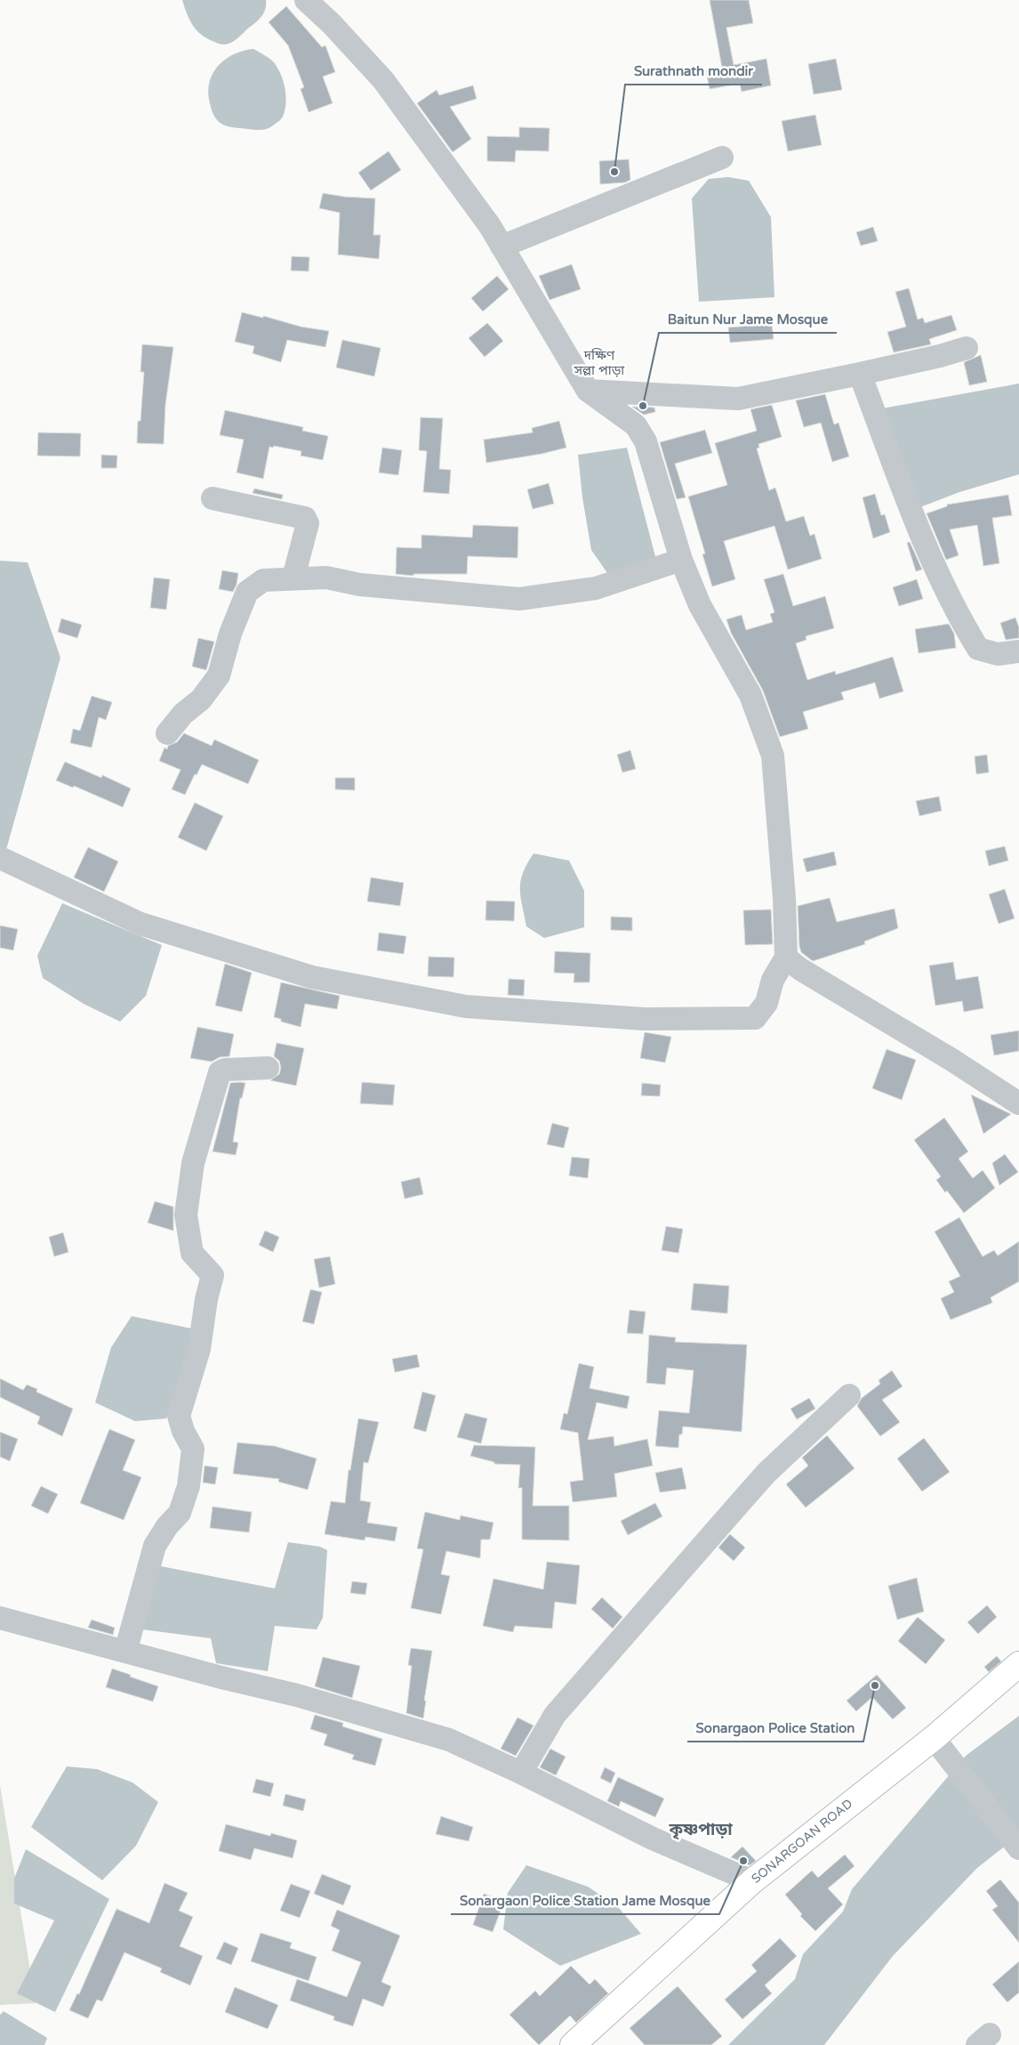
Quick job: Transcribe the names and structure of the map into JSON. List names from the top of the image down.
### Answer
{
  "streets": {
    "main road": ["SONARGOAN ROAD"]
  },
  "districts": ["দক্ষিণ সল্লা পাড়া", "কৃষ্ণপাড়া"],
  "places": [
    "Surathnath mondir",
    "Baitun Nur Jame Mosque",
    "Sonargaon Police Station",
    "Sonargaon Police Station Jame Mosque"
  ]
}
